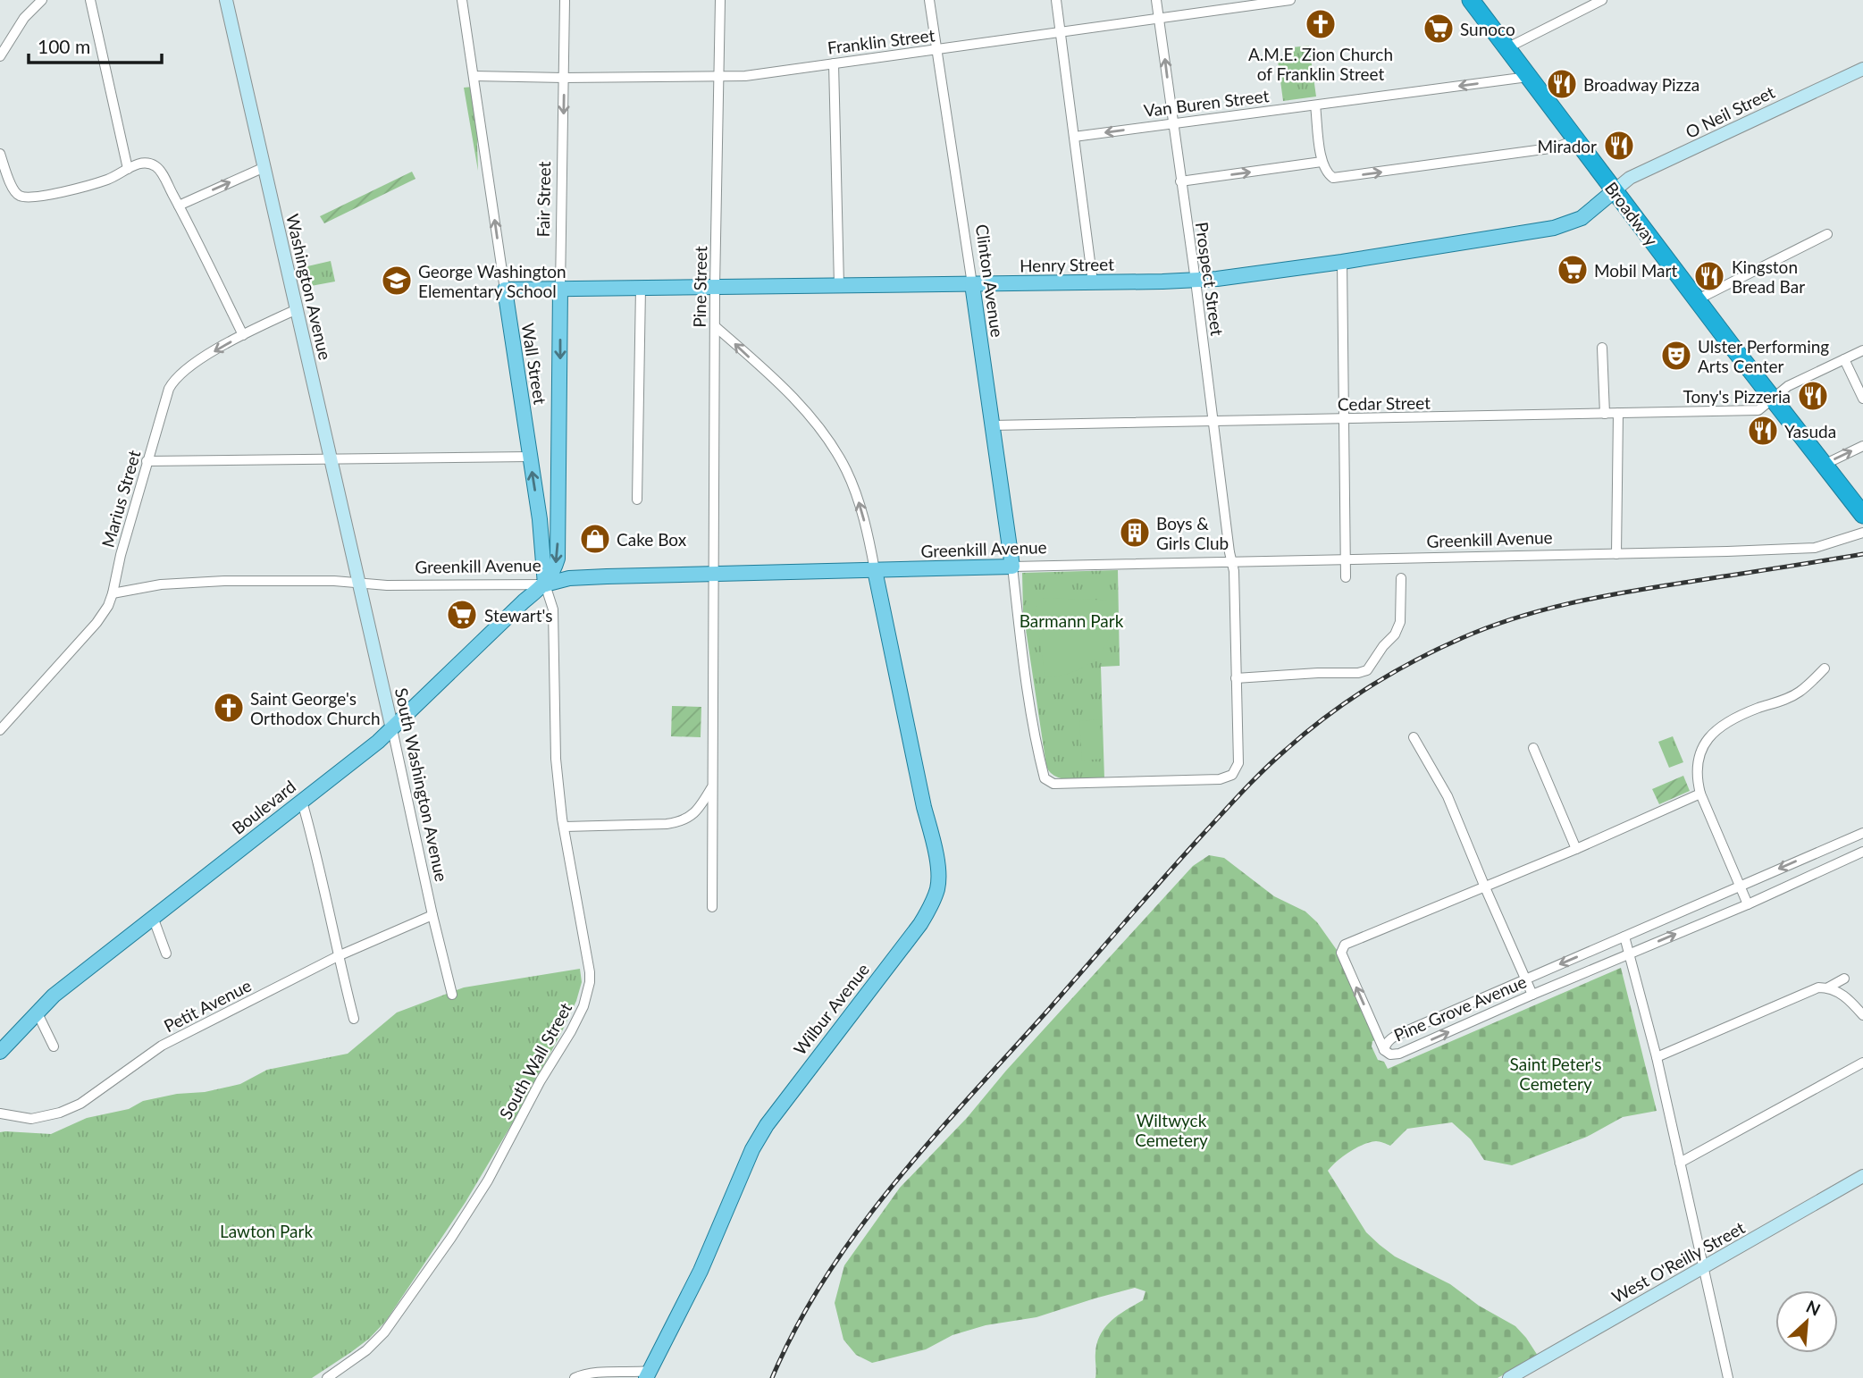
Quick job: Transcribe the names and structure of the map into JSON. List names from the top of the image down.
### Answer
{
  "streets": {
    "highway": ["Broadway"],
    "main road": [
      "O Neil Street",
      "Fair Street",
      "Henry Street",
      "Clinton Avenue",
      "Washington Avenue",
      "Wall Street",
      "Greenkill Avenue",
      "South Washington Avenue",
      "Boulevard",
      "Wilbur Avenue",
      "West O'Reilly Street"
    ],
    "street": [
      "Franklin Street",
      "Van Buren Street",
      "Prospect Street",
      "Pine Street",
      "Cedar Street",
      "Marius Street",
      "Petit Avenue",
      "Pine Grove Avenue",
      "South Wall Street"
    ]
  },
  "crossings": [
    ["Franklin Street", "Fair Street"],
    ["Franklin Street", "Prospect Street"],
    ["Franklin Street", "Clinton Avenue"],
    ["Franklin Street", "Pine Street"],
    ["Franklin Street", "Wall Street"],
    ["Van Buren Street", "Broadway"],
    ["Van Buren Street", "Prospect Street"],
    ["O Neil Street", "Broadway"],
    ["O Neil Street", "Henry Street"],
    ["Fair Street", "Henry Street"],
    ["Fair Street", "Wall Street"],
    ["Fair Street", "Greenkill Avenue"],
    ["Fair Street", "Boulevard"],
    ["Fair Street", "South Wall Street"],
    ["Broadway", "Henry Street"],
    ["Broadway", "Cedar Street"],
    ["Henry Street", "Prospect Street"],
    ["Henry Street", "Clinton Avenue"],
    ["Henry Street", "Pine Street"],
    ["Henry Street", "Wall Street"],
    ["Prospect Street", "Clinton Avenue"],
    ["Prospect Street", "Cedar Street"],
    ["Prospect Street", "Greenkill Avenue"],
    ["Clinton Avenue", "Cedar Street"],
    ["Clinton Avenue", "Greenkill Avenue"],
    ["Washington Avenue", "Marius Street"],
    ["Washington Avenue", "Greenkill Avenue"],
    ["Washington Avenue", "South Washington Avenue"],
    ["Pine Street", "Greenkill Avenue"],
    ["Wall Street", "Greenkill Avenue"],
    ["Wall Street", "Boulevard"],
    ["Wall Street", "South Wall Street"],
    ["Marius Street", "Greenkill Avenue"],
    ["Greenkill Avenue", "South Washington Avenue"],
    ["Greenkill Avenue", "Boulevard"],
    ["Greenkill Avenue", "Wilbur Avenue"],
    ["Greenkill Avenue", "South Wall Street"],
    ["South Washington Avenue", "Boulevard"],
    ["South Washington Avenue", "Petit Avenue"],
    ["Boulevard", "South Wall Street"]
  ],
  "one_way": ["Wall Street"],
  "parks": [
    "Barmann Park",
    "Saint Peter's Cemetery",
    "Wiltwyck Cemetery",
    "Lawton Park"
  ],
  "places": {
    "church": ["A.M.E. Zion Church of Franklin Street", "Saint George's Orthodox Church"],
    "supermarket": ["Sunoco", "Mobil Mart", "Stewart's"],
    "restaurant": [
      "Broadway Pizza",
      "Mirador",
      "Kingston Bread Bar",
      "Tony's Pizzeria",
      "Yasuda"
    ],
    "school or university": ["George Washington Elementary School"],
    "theatre": ["Ulster Performing Arts Center"],
    "building": ["Boys & Girls Club"],
    "shop": ["Cake Box"]
  },
  "scale_bar": "100 m",
  "north": "top right"
}
